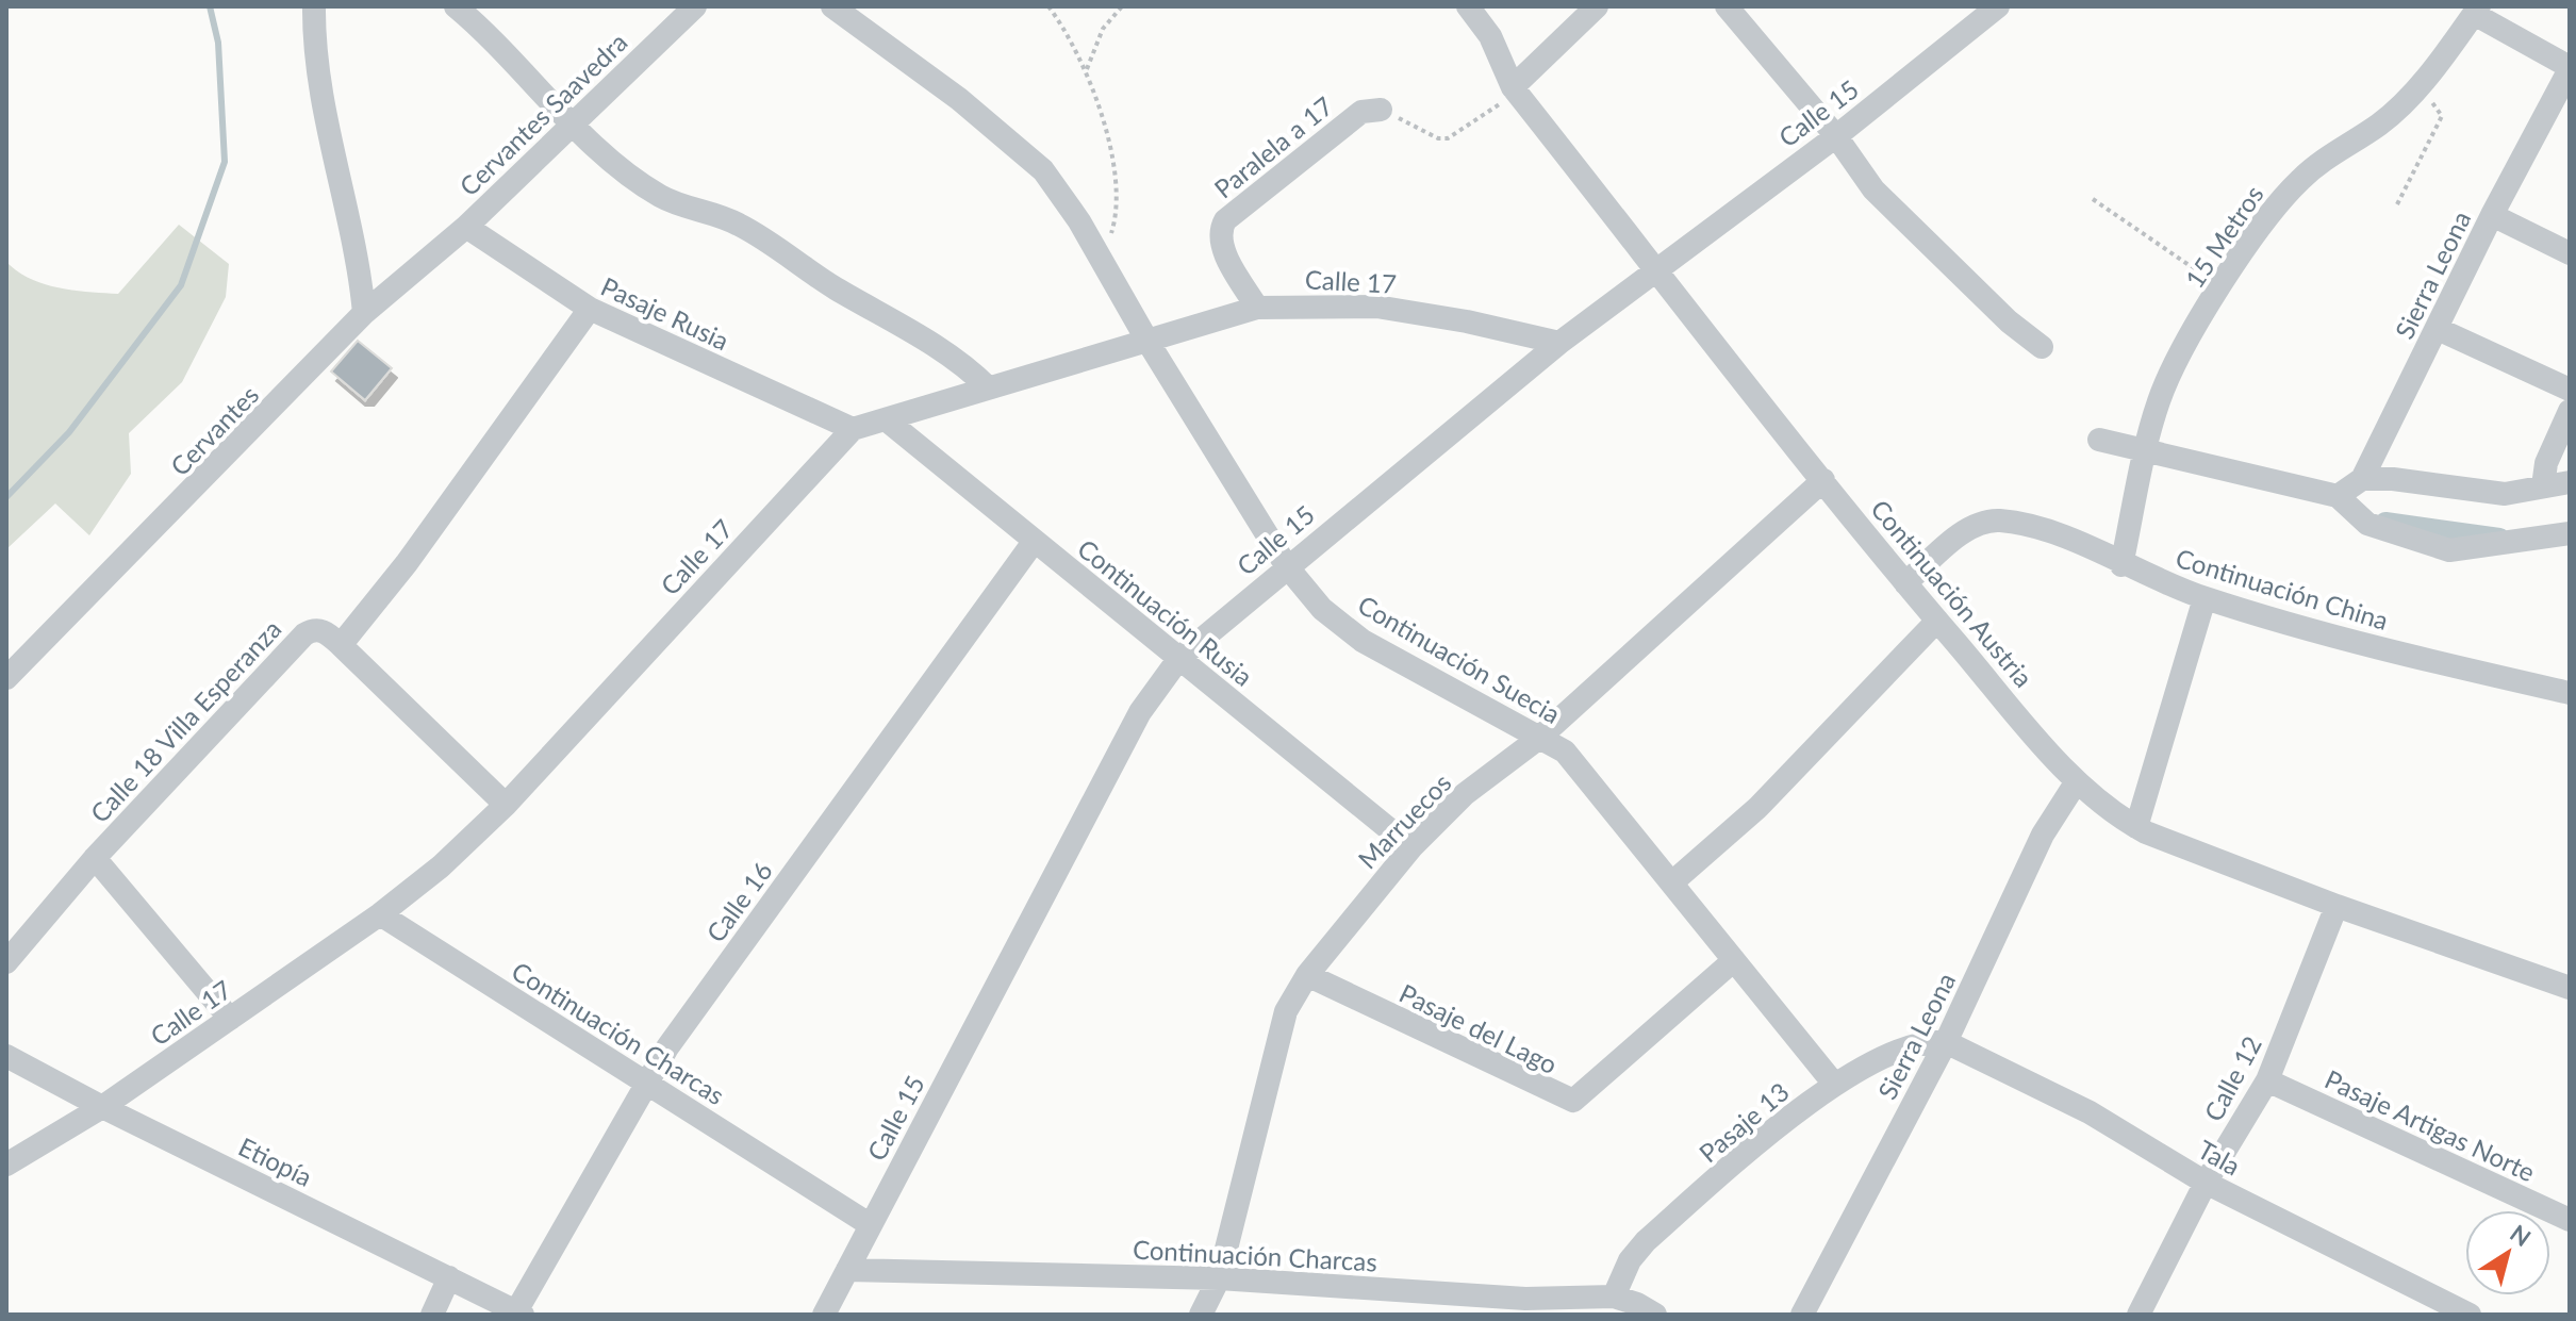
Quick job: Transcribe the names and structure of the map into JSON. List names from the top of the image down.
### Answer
{
  "streets": {
    "street": [
      "Calle 15",
      "Cervantes Saavedra",
      "Paralela a 17",
      "15 Metros",
      "Sierra Leona",
      "Calle 17",
      "Pasaje Rusia",
      "Cervantes",
      "Continuación China",
      "Continuación Austria",
      "Continuación Rusia",
      "Continuación Suecia",
      "Calle 18 Villa Esperanza",
      "Marruecos",
      "Calle 16",
      "Pasaje del Lago",
      "Continuación Charcas",
      "Calle 12",
      "Pasaje 13",
      "Pasaje Artigas Norte",
      "Tala",
      "Etiopía"
    ]
  },
  "crossings": [
    ["Calle 15", "Calle 17"],
    ["Calle 15", "Continuación Austria"],
    ["Calle 15", "Continuación Rusia"],
    ["Calle 15", "Continuación Suecia"],
    ["Calle 15", "Continuación Charcas"],
    ["Cervantes Saavedra", "Pasaje Rusia"],
    ["Cervantes Saavedra", "Cervantes"],
    ["Paralela a 17", "Calle 17"],
    ["15 Metros", "Continuación China"],
    ["Sierra Leona", "Continuación Austria"],
    ["Sierra Leona", "Pasaje 13"],
    ["Sierra Leona", "Tala"],
    ["Calle 17", "Pasaje Rusia"],
    ["Calle 17", "Continuación Rusia"],
    ["Calle 17", "Continuación Suecia"],
    ["Calle 17", "Continuación Charcas"],
    ["Calle 17", "Etiopía"],
    ["Pasaje Rusia", "Cervantes"],
    ["Continuación China", "Continuación Austria"],
    ["Continuación Austria", "Marruecos"],
    ["Continuación Austria", "Calle 12"],
    ["Continuación Rusia", "Marruecos"],
    ["Continuación Rusia", "Calle 16"],
    ["Continuación Suecia", "Marruecos"],
    ["Continuación Suecia", "Pasaje del Lago"],
    ["Continuación Suecia", "Pasaje 13"],
    ["Marruecos", "Pasaje del Lago"],
    ["Marruecos", "Continuación Charcas"],
    ["Calle 16", "Continuación Charcas"],
    ["Calle 16", "Etiopía"],
    ["Continuación Charcas", "Pasaje 13"],
    ["Calle 12", "Pasaje Artigas Norte"],
    ["Calle 12", "Tala"],
    ["Pasaje 13", "Tala"]
  ],
  "north": "top right"
}
